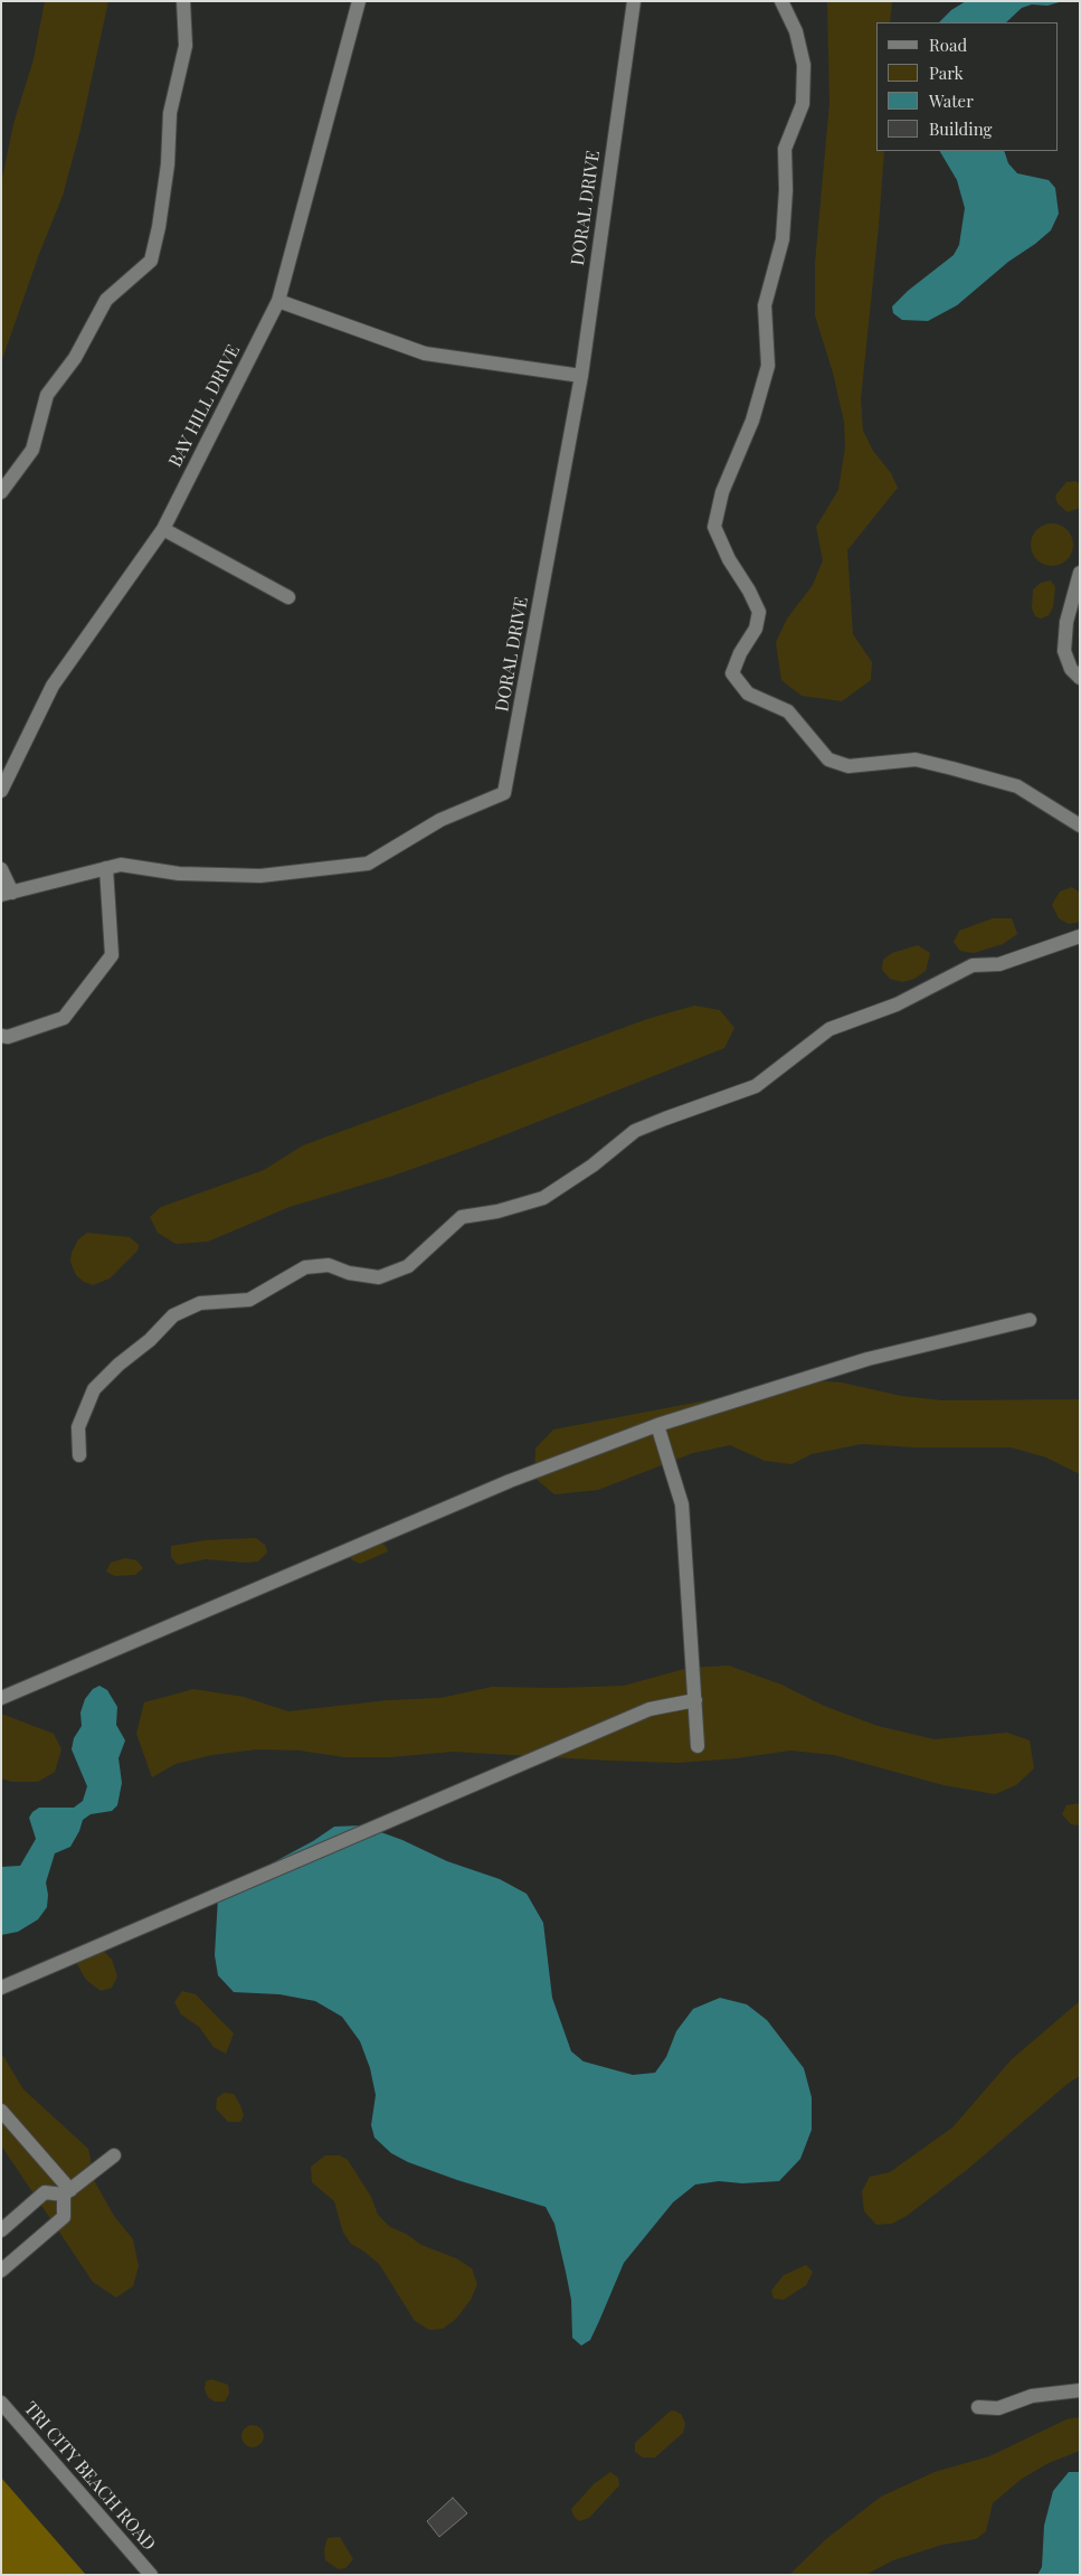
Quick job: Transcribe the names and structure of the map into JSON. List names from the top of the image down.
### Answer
{
  "streets": {
    "street": ["DORAL DRIVE", "BAY HILL DRIVE", "TRI CITY BEACH ROAD"]
  },
  "legend": [
    "Road",
    "Park",
    "Water",
    "Building"
  ]
}
